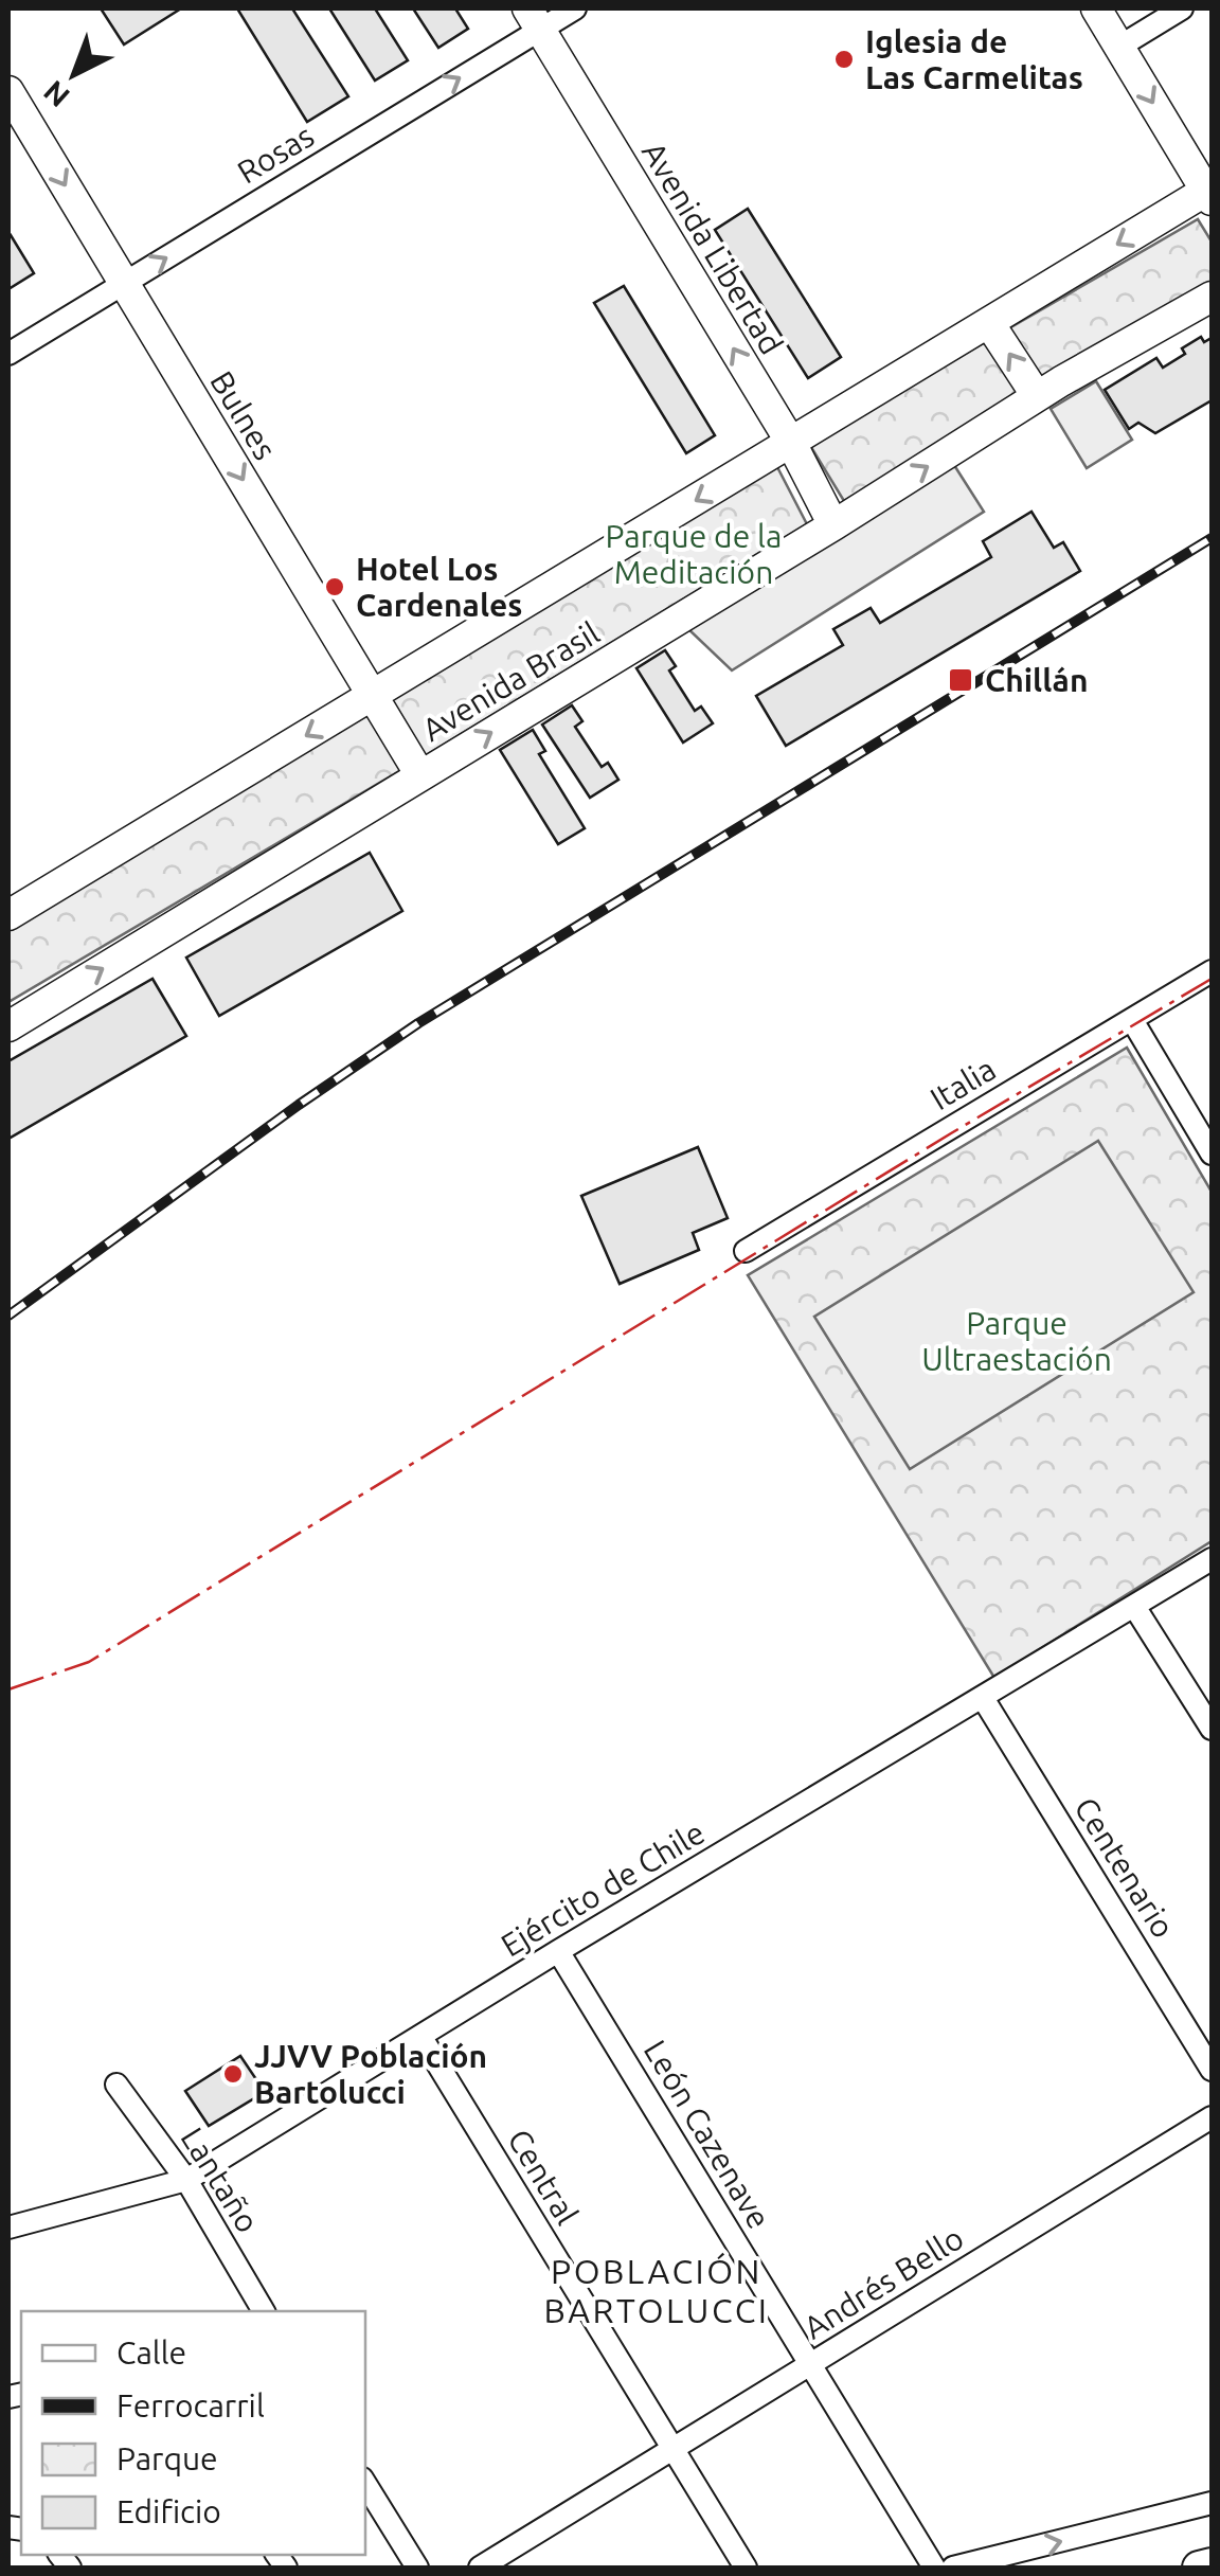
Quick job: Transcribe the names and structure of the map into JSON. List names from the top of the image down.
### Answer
{
  "streets": {
    "main road": ["Avenida Libertad", "Bulnes", "Avenida Brasil"],
    "street": [
      "Rosas",
      "Italia",
      "Centenario",
      "Ejército de Chile",
      "León Cazenave",
      "Central",
      "Lantaño",
      "Andrés Bello"
    ]
  },
  "crossings": [
    ["Rosas", "Avenida Libertad"],
    ["Rosas", "Bulnes"],
    ["Avenida Libertad", "Avenida Brasil"],
    ["Bulnes", "Avenida Brasil"],
    ["Centenario", "Ejército de Chile"],
    ["Ejército de Chile", "León Cazenave"],
    ["Ejército de Chile", "Central"],
    ["Ejército de Chile", "Lantaño"],
    ["León Cazenave", "Andrés Bello"],
    ["Central", "Andrés Bello"]
  ],
  "one_way": ["Rosas", "Avenida Libertad", "Bulnes"],
  "districts": ["POBLACIÓN BARTOLUCCI"],
  "parks": ["Parque de la Meditación", "Parque Ultraestación"],
  "places": {
    "other": ["Iglesia de Las Carmelitas", "Hotel Los Cardenales", "JJVV Población Bartolucci"],
    "transit": ["Chillán"]
  },
  "legend": [
    "Calle",
    "Ferrocarril",
    "Parque",
    "Edificio"
  ],
  "north": "bottom left"
}
